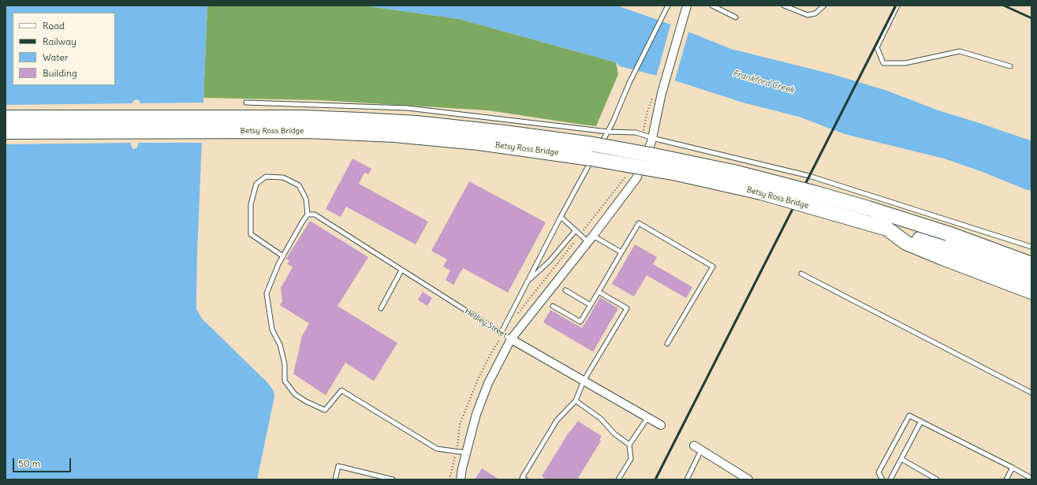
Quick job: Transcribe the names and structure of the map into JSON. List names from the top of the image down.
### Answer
{
  "streets": {
    "highway": ["Betsy Ross Bridge"],
    "street": ["Hedley Street"]
  },
  "water": ["Frankford Creek"],
  "legend": [
    "Road",
    "Railway",
    "Water",
    "Building"
  ],
  "scale_bar": "50 m"
}
